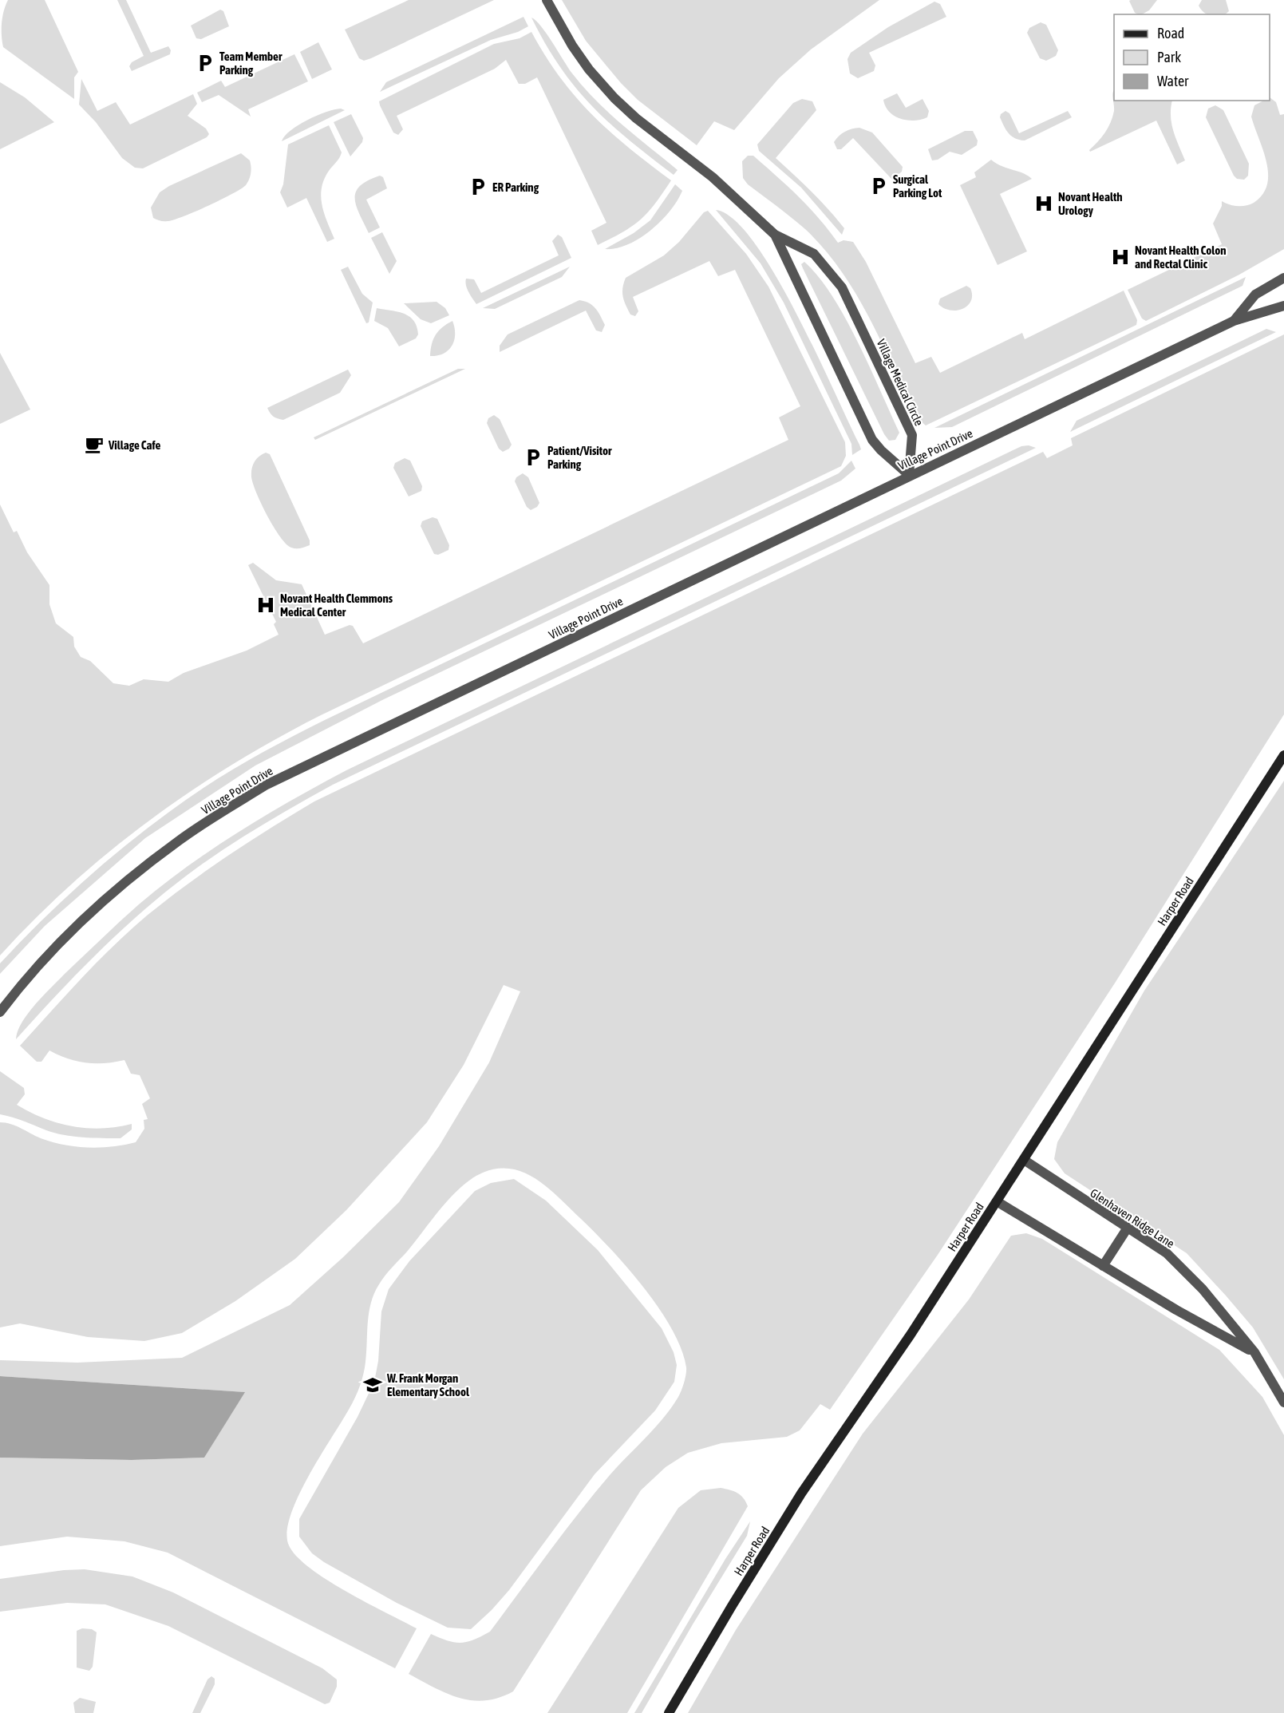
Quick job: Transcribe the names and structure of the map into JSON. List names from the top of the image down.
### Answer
{
  "streets": {
    "main road": ["Harper Road"],
    "street": ["Village Medical Circle", "Village Point Drive", "Glenhaven Ridge Lane"]
  },
  "crossings": [
    ["Village Medical Circle", "Village Point Drive"],
    ["Harper Road", "Glenhaven Ridge Lane"]
  ],
  "places": {
    "parking": [
      "Team Member Parking",
      "Surgical Parking Lot",
      "ER Parking",
      "Patient/Visitor Parking"
    ],
    "hospital": ["Novant Health Urology", "Novant Health Colon and Rectal Clinic", "Novant Health Clemmons Medical Center"],
    "cafe": ["Village Cafe"],
    "school or university": ["W. Frank Morgan Elementary School"]
  },
  "legend": ["Road", "Park", "Water"]
}
